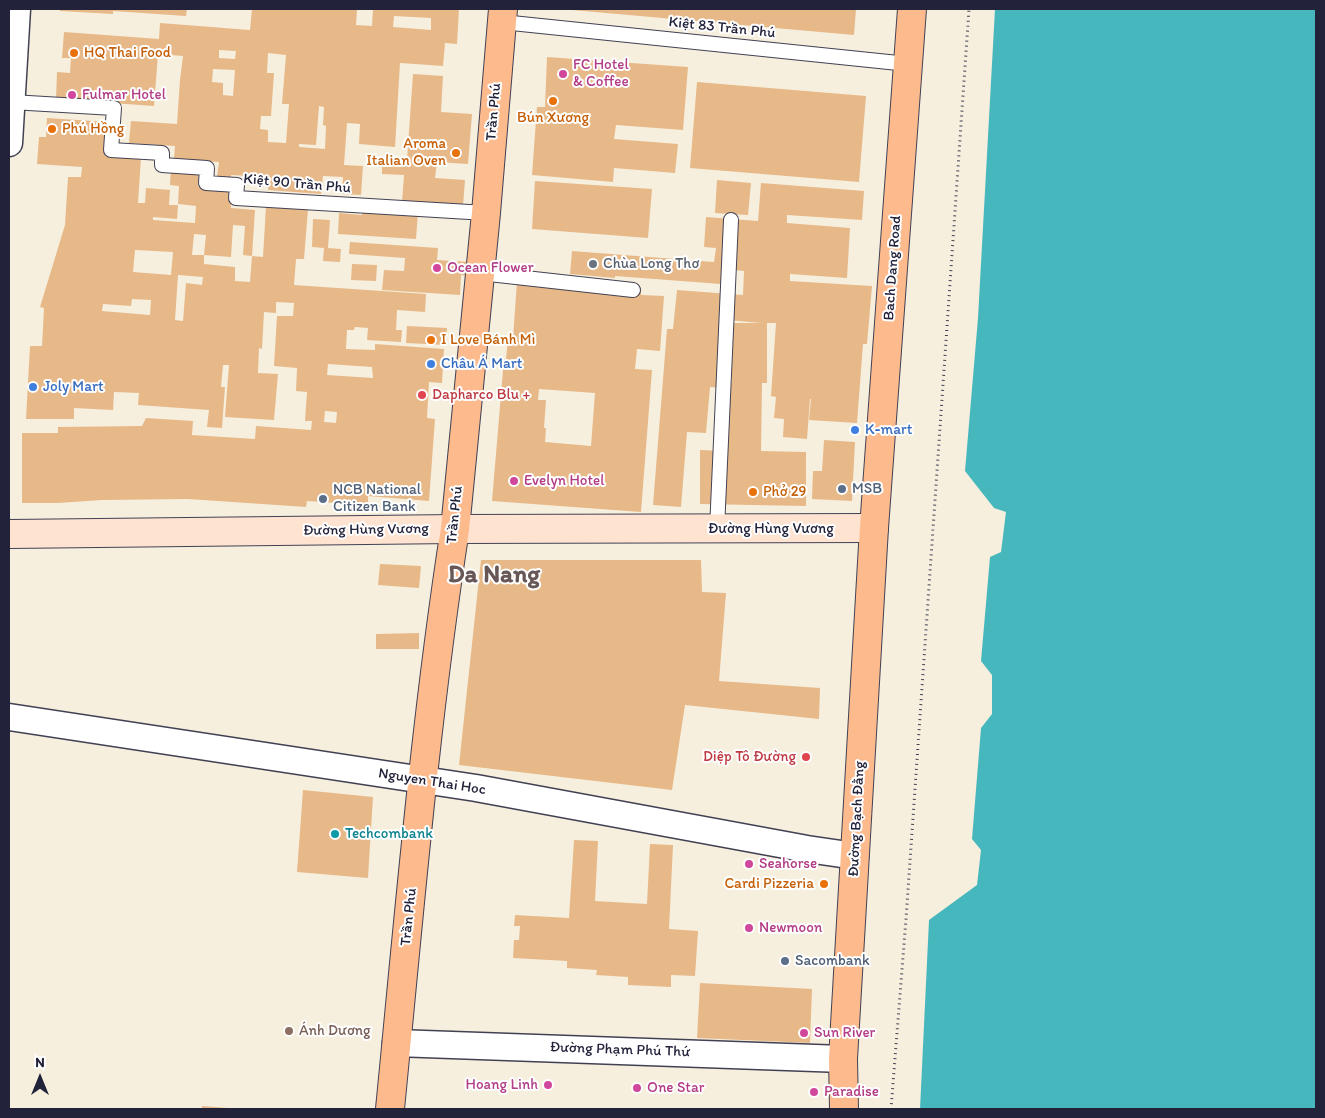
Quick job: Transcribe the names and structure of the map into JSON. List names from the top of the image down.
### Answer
{
  "streets": {
    "main road": ["Trần Phú", "Bach Dang Road", "Đường Bạch Đằng"],
    "street": ["Đường Hùng Vương", "Nguyen Thai Hoc", "Đường Phạm Phú Thứ"],
    "lane": ["Kiệt 83 Trần Phú", "Kiệt 90 Trần Phú"]
  },
  "crossings": [
    ["Kiệt 83 Trần Phú", "Trần Phú"],
    ["Kiệt 83 Trần Phú", "Bach Dang Road"],
    ["Trần Phú", "Kiệt 90 Trần Phú"],
    ["Trần Phú", "Đường Hùng Vương"],
    ["Trần Phú", "Nguyen Thai Hoc"],
    ["Trần Phú", "Đường Phạm Phú Thứ"],
    ["Bach Dang Road", "Đường Hùng Vương"],
    ["Bach Dang Road", "Đường Bạch Đằng"],
    ["Đường Hùng Vương", "Đường Bạch Đằng"],
    ["Nguyen Thai Hoc", "Đường Bạch Đằng"],
    ["Đường Bạch Đằng", "Đường Phạm Phú Thứ"]
  ],
  "districts": ["Da Nang"],
  "places": [
    "HQ Thai Food",
    "FC Hotel & Coffee",
    "Fulmar Hotel",
    "Bún Xương",
    "Phú Hồng",
    "Aroma Italian Oven",
    "Chùa Long Thơ",
    "Ocean Flower",
    "I Love Bánh Mì",
    "Châu Á Mart",
    "Joly Mart",
    "Dapharco Blu +",
    "K-mart",
    "Evelyn Hotel",
    "MSB",
    "Phở 29",
    "NCB National Citizen Bank",
    "Diệp Tô Đường",
    "Techcombank",
    "Seahorse",
    "Cardi Pizzeria",
    "Newmoon",
    "Sacombank",
    "Ánh Dương",
    "Sun River",
    "Hoang Linh",
    "One Star",
    "Paradise"
  ],
  "north": "top"
}
